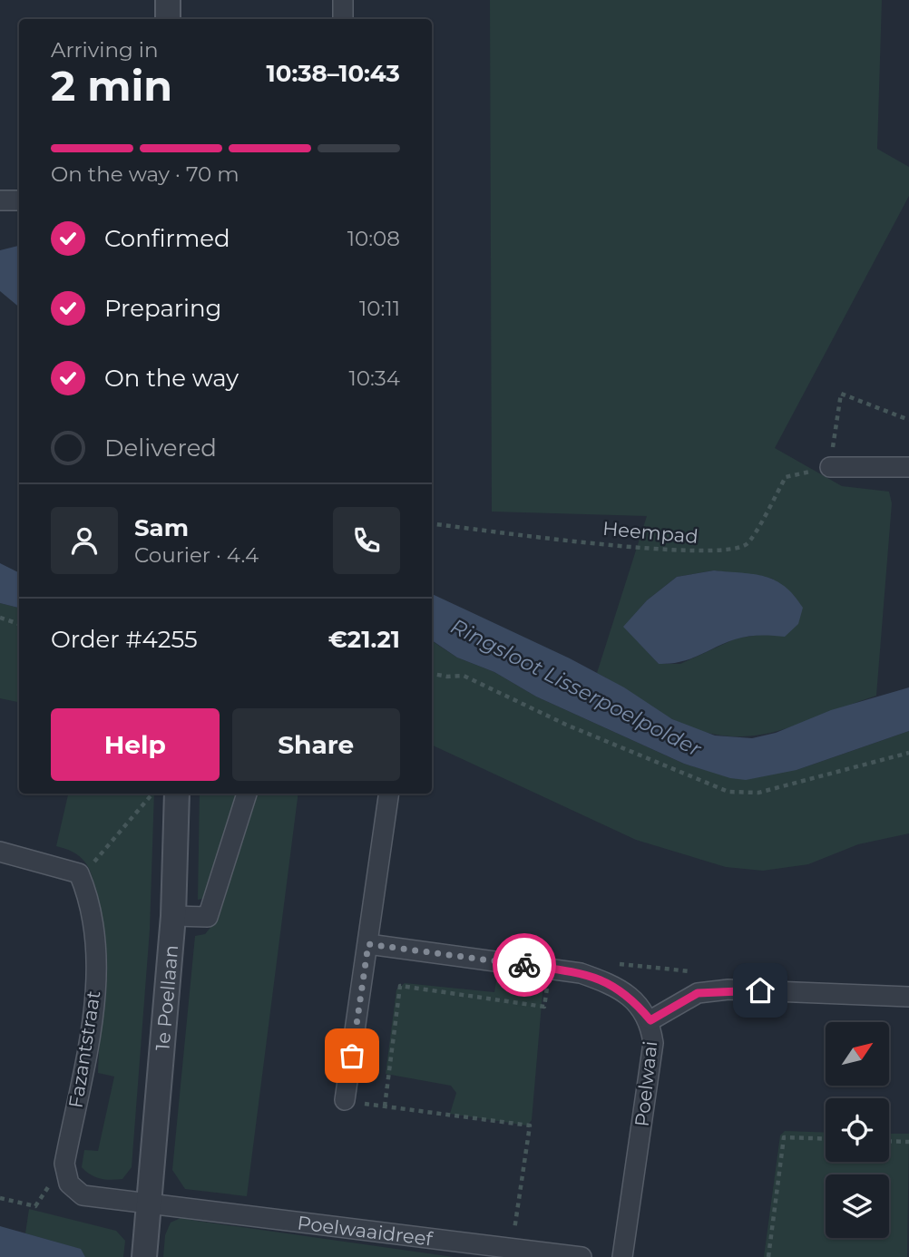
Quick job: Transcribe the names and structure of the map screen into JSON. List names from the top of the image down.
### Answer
{
  "streets": {
    "street": [
      "1e Poellaan",
      "Fazantstraat",
      "Poelwaai",
      "Poelwaaidreef"
    ],
    "path": ["Heempad"]
  },
  "crossings": [
    ["1e Poellaan", "Poelwaaidreef"]
  ],
  "water": ["Ringsloot Lisserpoelpolder"],
  "north": "top right",
  "page": {
    "heading": ["2 min", "Arriving in", "10:38–10:43"],
    "panel": [
      "Sam",
      "Courier · 4.4",
      "Order #4255",
      "€21.21"
    ],
    "bar": "On the way · 70 m",
    "list": [
      ["Confirmed", "10:08"],
      ["Preparing", "10:11"],
      ["On the way", "10:34"],
      "Delivered"
    ],
    "buttons": ["Help", "Share"]
  }
}
